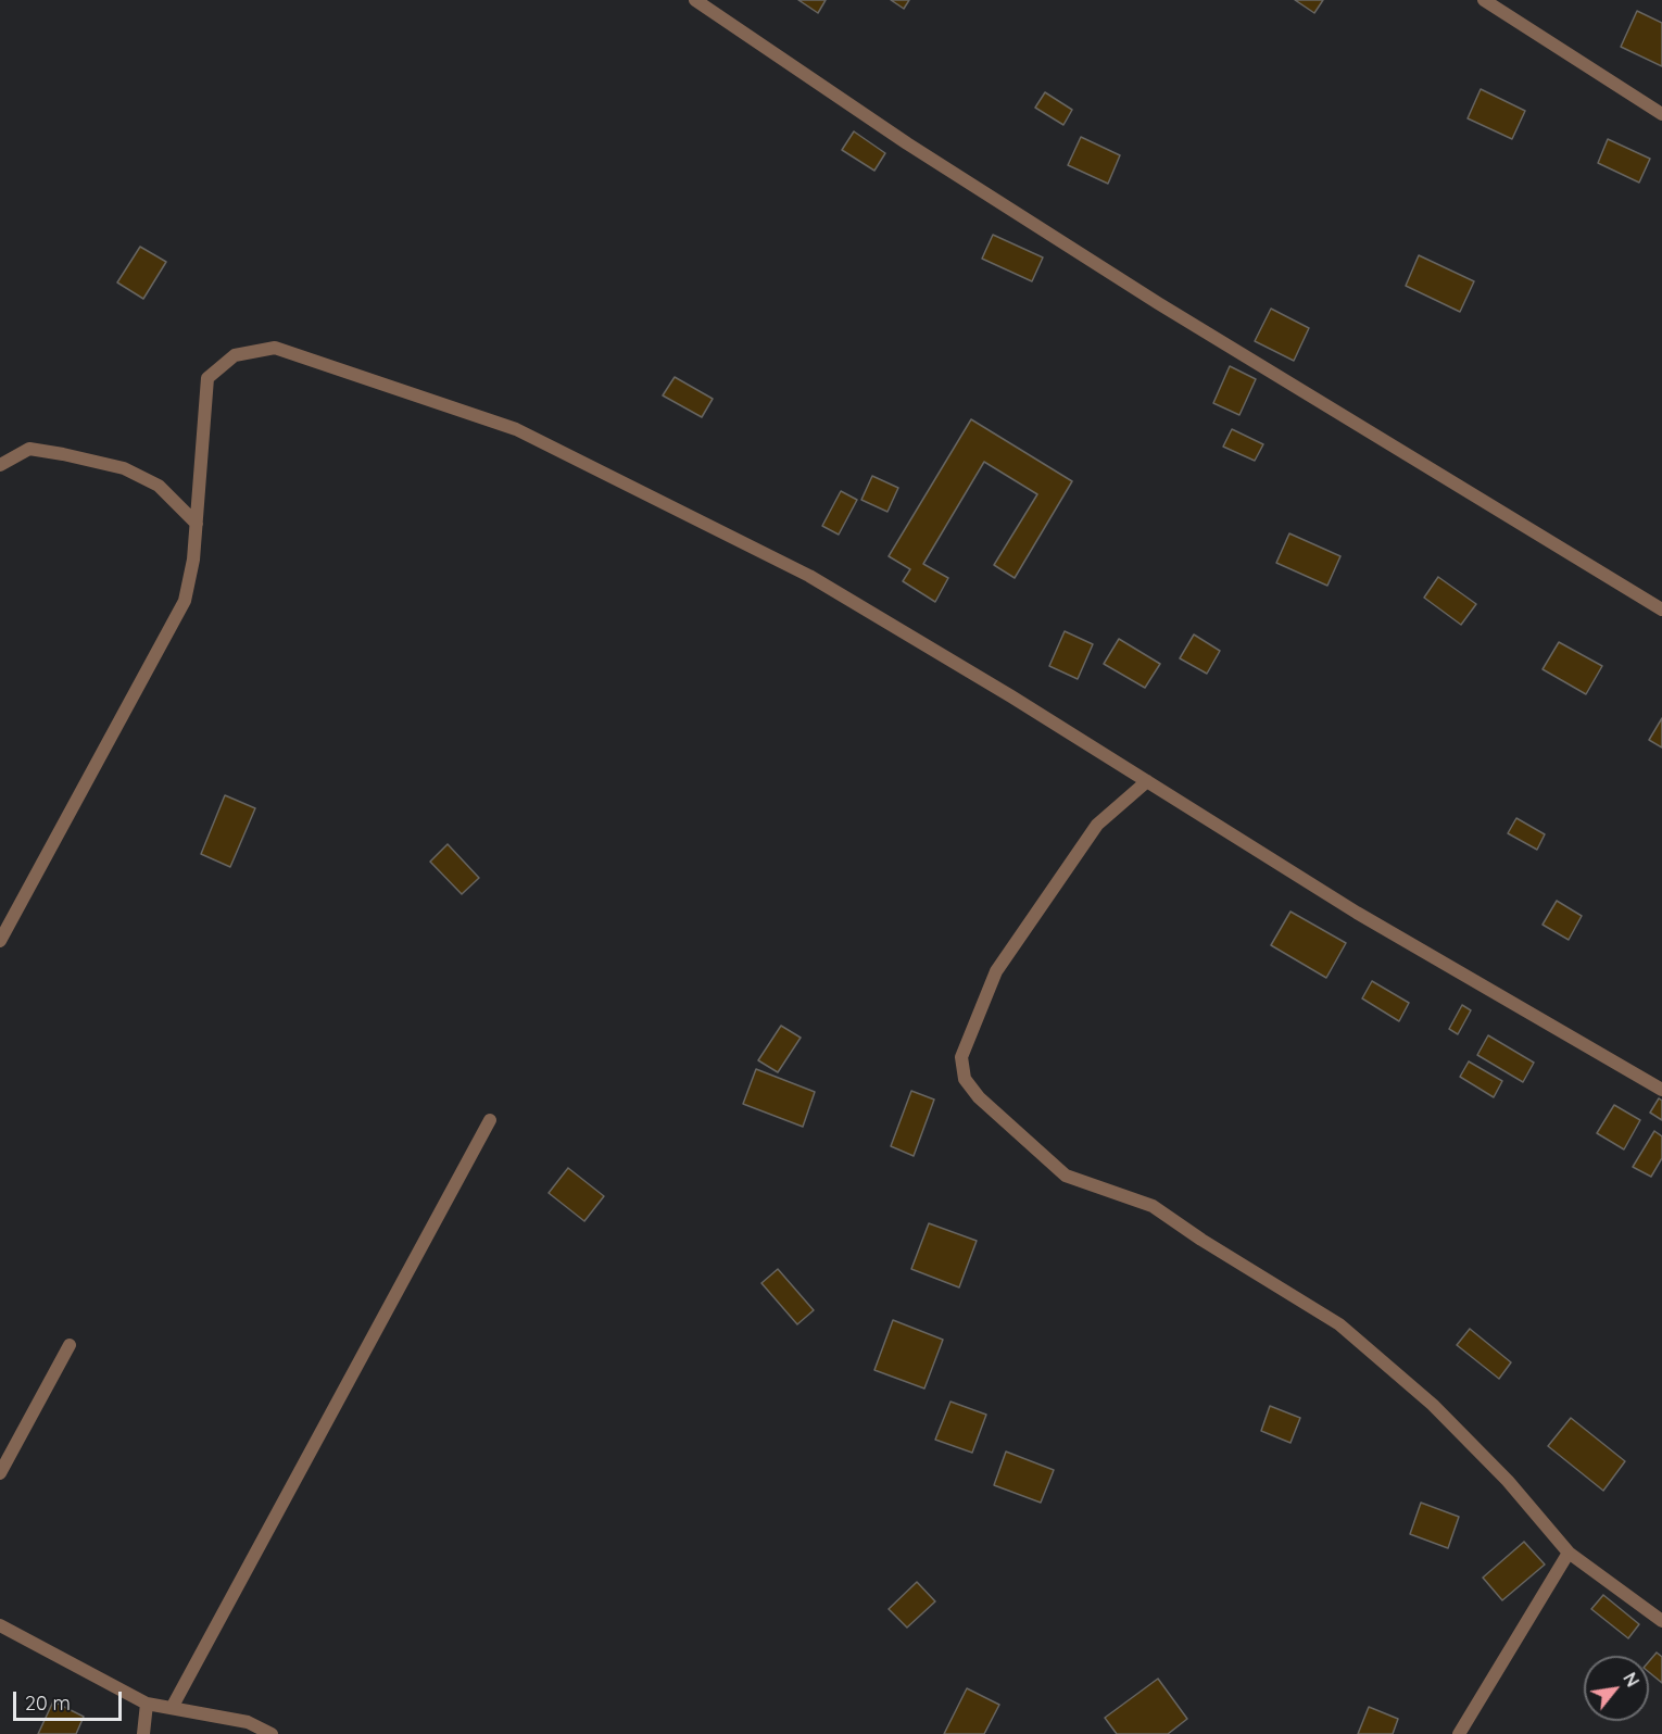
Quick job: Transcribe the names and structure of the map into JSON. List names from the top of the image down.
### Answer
{
  "scale_bar": "20 m",
  "north": "top right"
}
